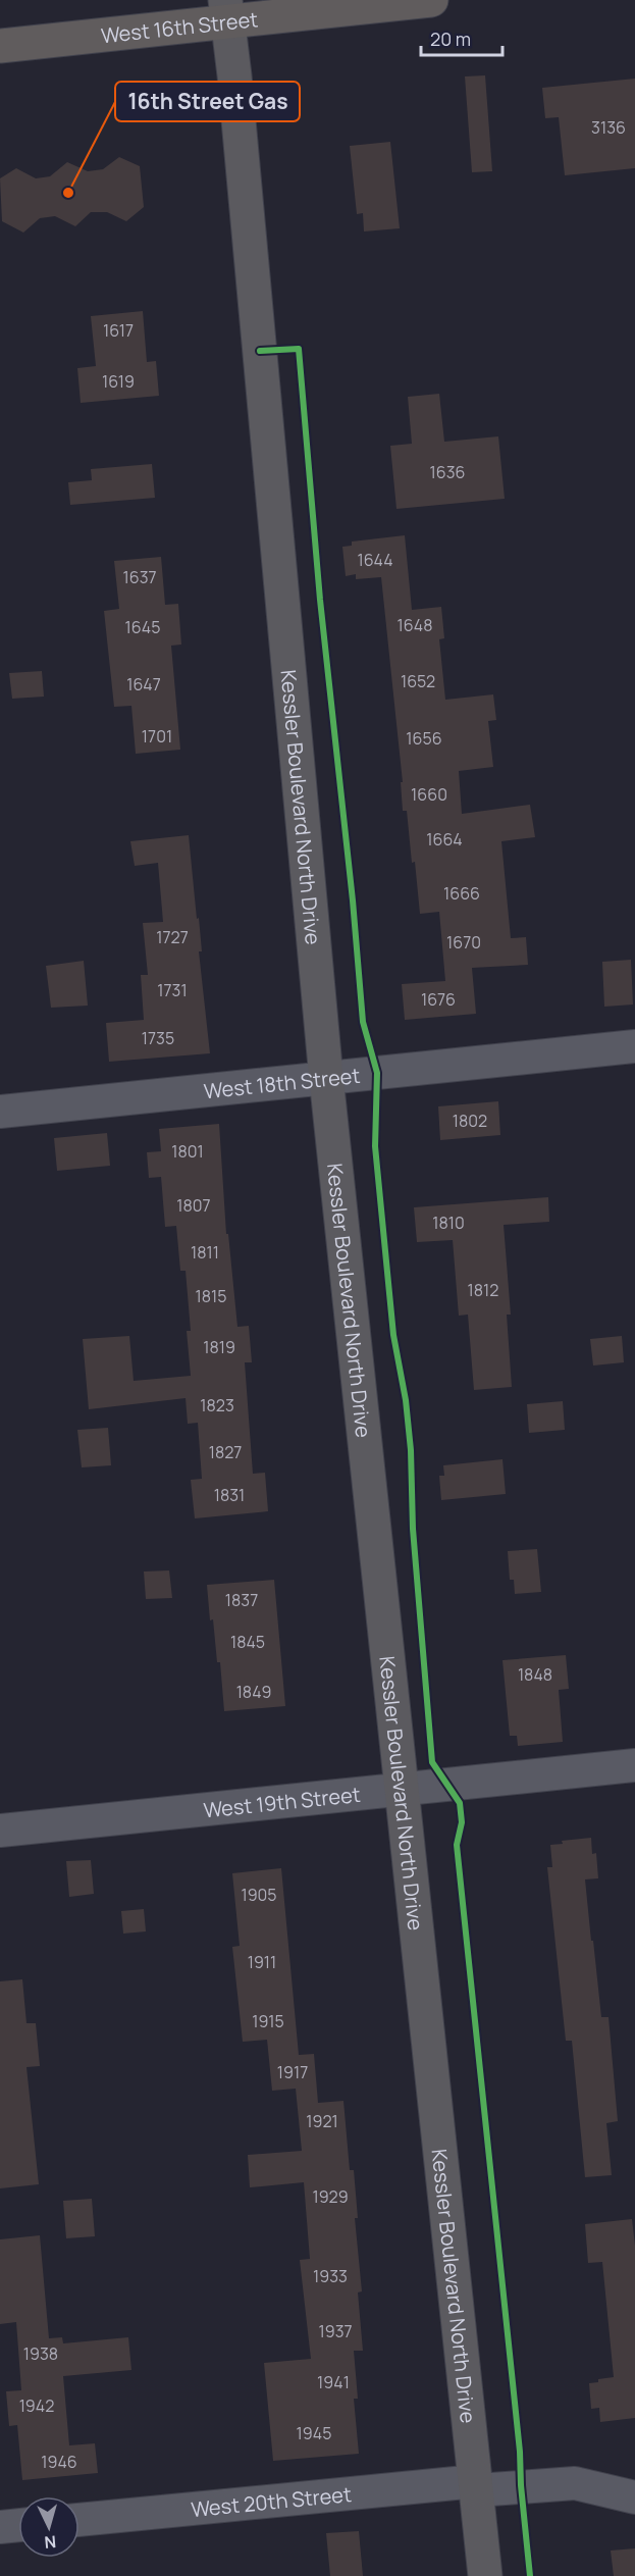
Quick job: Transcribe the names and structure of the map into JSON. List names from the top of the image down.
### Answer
{
  "streets": {
    "main road": ["West 16th Street", "Kessler Boulevard North Drive"],
    "street": ["West 18th Street", "West 19th Street", "West 20th Street"]
  },
  "crossings": [
    ["West 16th Street", "Kessler Boulevard North Drive"],
    ["Kessler Boulevard North Drive", "West 18th Street"],
    ["Kessler Boulevard North Drive", "West 19th Street"],
    ["Kessler Boulevard North Drive", "West 20th Street"]
  ],
  "places": ["16th Street Gas"],
  "house_numbers": [
    "3136",
    "1617",
    "1619",
    "1636",
    "1644",
    "1637",
    "1648",
    "1645",
    "1652",
    "1647",
    "1701",
    "1656",
    "1660",
    "1664",
    "1666",
    "1727",
    "1670",
    "1731",
    "1676",
    "1735",
    "1802",
    "1801",
    "1807",
    "1810",
    "1811",
    "1812",
    "1815",
    "1819",
    "1823",
    "1827",
    "1831",
    "1837",
    "1845",
    "1848",
    "1849",
    "1905",
    "1911",
    "1915",
    "1917",
    "1921",
    "1929",
    "1933",
    "1937",
    "1938",
    "1941",
    "1942",
    "1945",
    "1946"
  ],
  "scale_bar": "20 m",
  "north": "bottom"
}
